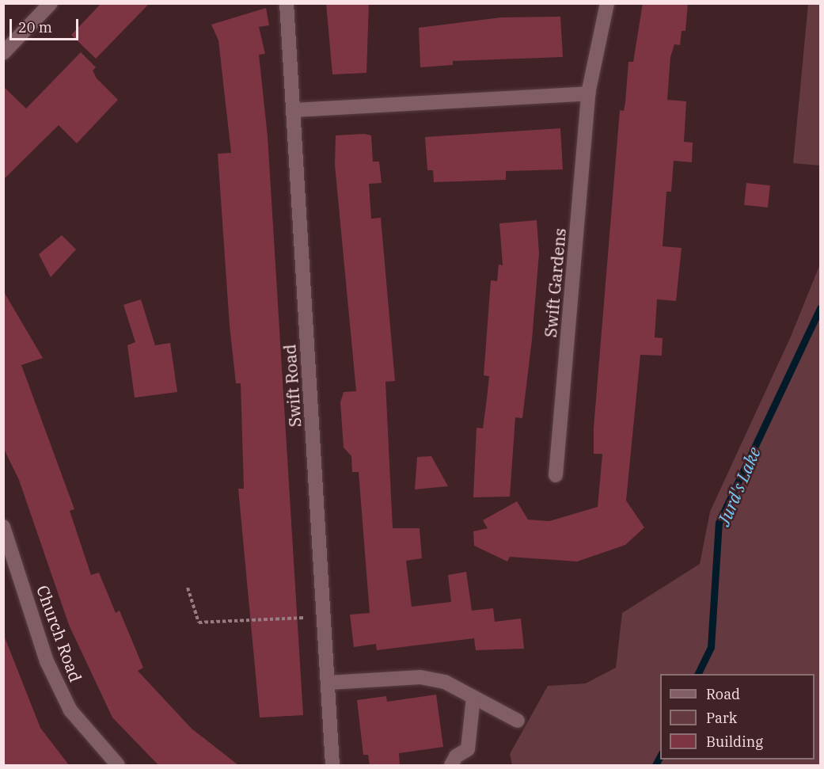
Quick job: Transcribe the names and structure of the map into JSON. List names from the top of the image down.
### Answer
{
  "streets": {
    "street": ["Swift Gardens", "Swift Road", "Church Road"]
  },
  "water": ["Jurd's Lake"],
  "legend": ["Road", "Park", "Building"],
  "scale_bar": "20 m"
}
